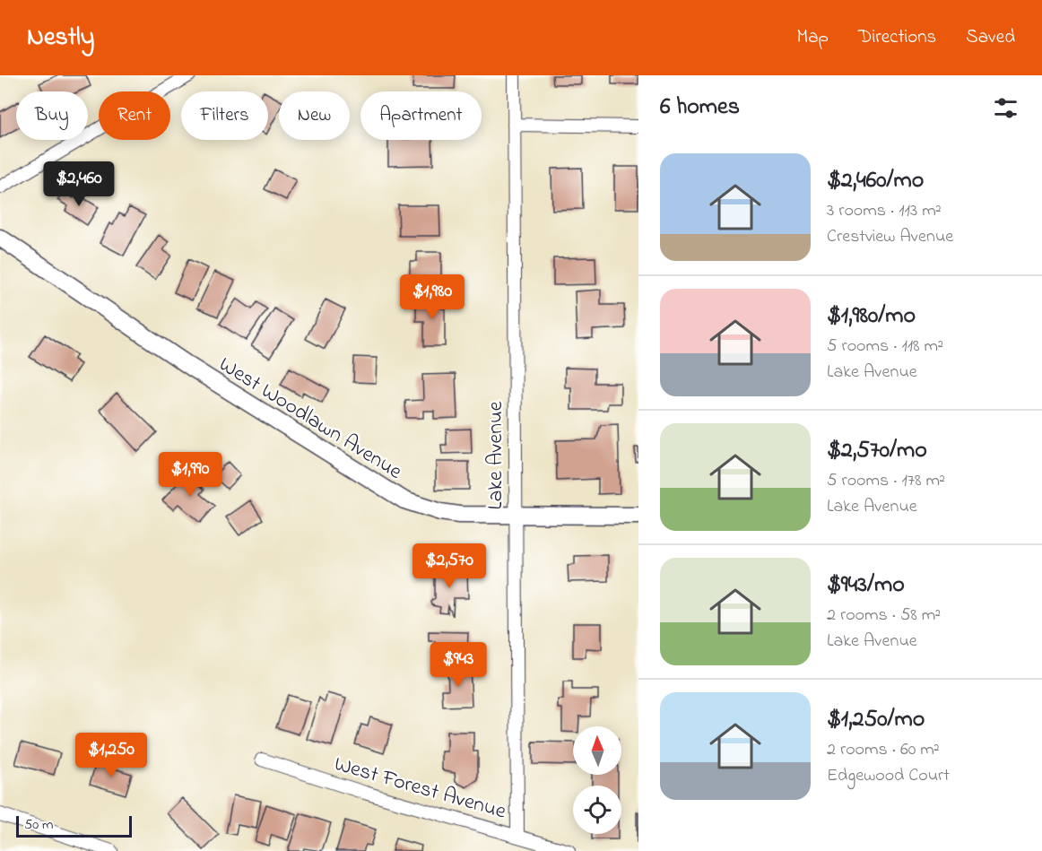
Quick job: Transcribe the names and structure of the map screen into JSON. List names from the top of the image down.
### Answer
{
  "streets": {
    "street": ["West Woodlawn Avenue", "Lake Avenue", "West Forest Avenue"]
  },
  "crossings": [
    ["West Woodlawn Avenue", "Lake Avenue"],
    ["Lake Avenue", "West Forest Avenue"]
  ],
  "scale_bar": "50 m",
  "north": "top",
  "page": {
    "header": "Nestly",
    "nav": ["Map", "Directions", "Saved"],
    "heading": "6 homes",
    "chip": [
      "Buy",
      "Rent",
      "Filters",
      "New",
      "Apartment"
    ],
    "list": [
      {
        "name": "$2,460/mo",
        "note": "3 rooms · 113 m² · Crestview Avenue"
      },
      {
        "name": "$1,980/mo",
        "note": "5 rooms · 118 m² · Lake Avenue"
      },
      {
        "name": "$2,570/mo",
        "note": "5 rooms · 178 m² · Lake Avenue"
      },
      {
        "name": "$943/mo",
        "note": "2 rooms · 58 m² · Lake Avenue"
      },
      {
        "name": "$1,250/mo",
        "note": "2 rooms · 60 m² · Edgewood Court"
      }
    ],
    "price": [
      "$2,460",
      "$1,980",
      "$1,990",
      "$2,570",
      "$943",
      "$1,250"
    ],
    "scale": "50 m"
  }
}
